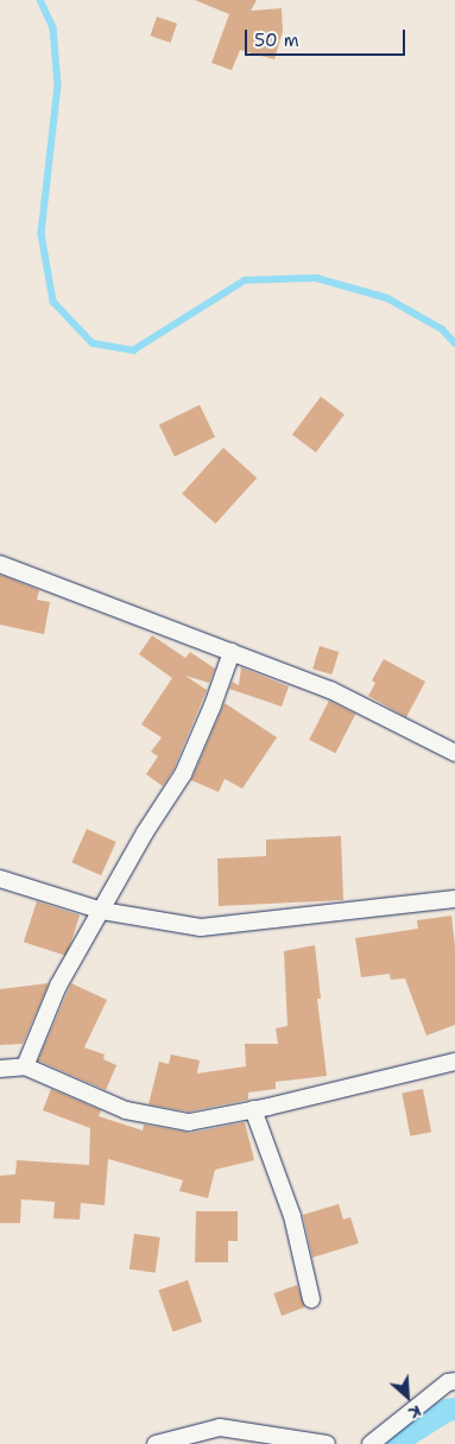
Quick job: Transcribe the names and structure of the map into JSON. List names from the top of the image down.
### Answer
{
  "scale_bar": "50 m",
  "north": "bottom right"
}
